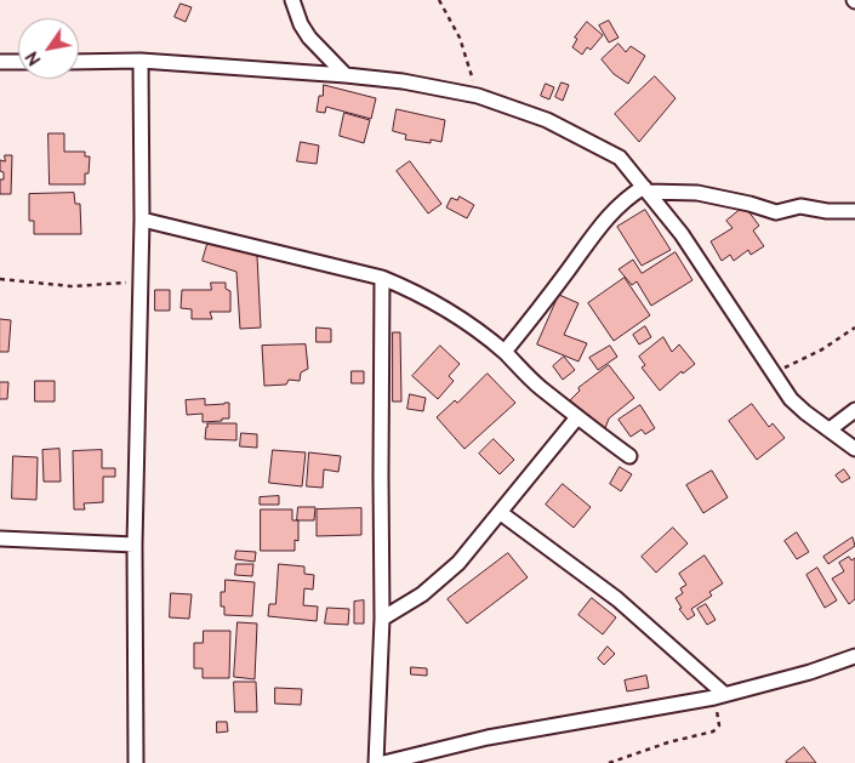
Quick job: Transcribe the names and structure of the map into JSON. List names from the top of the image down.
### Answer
{
  "north": "bottom left"
}
